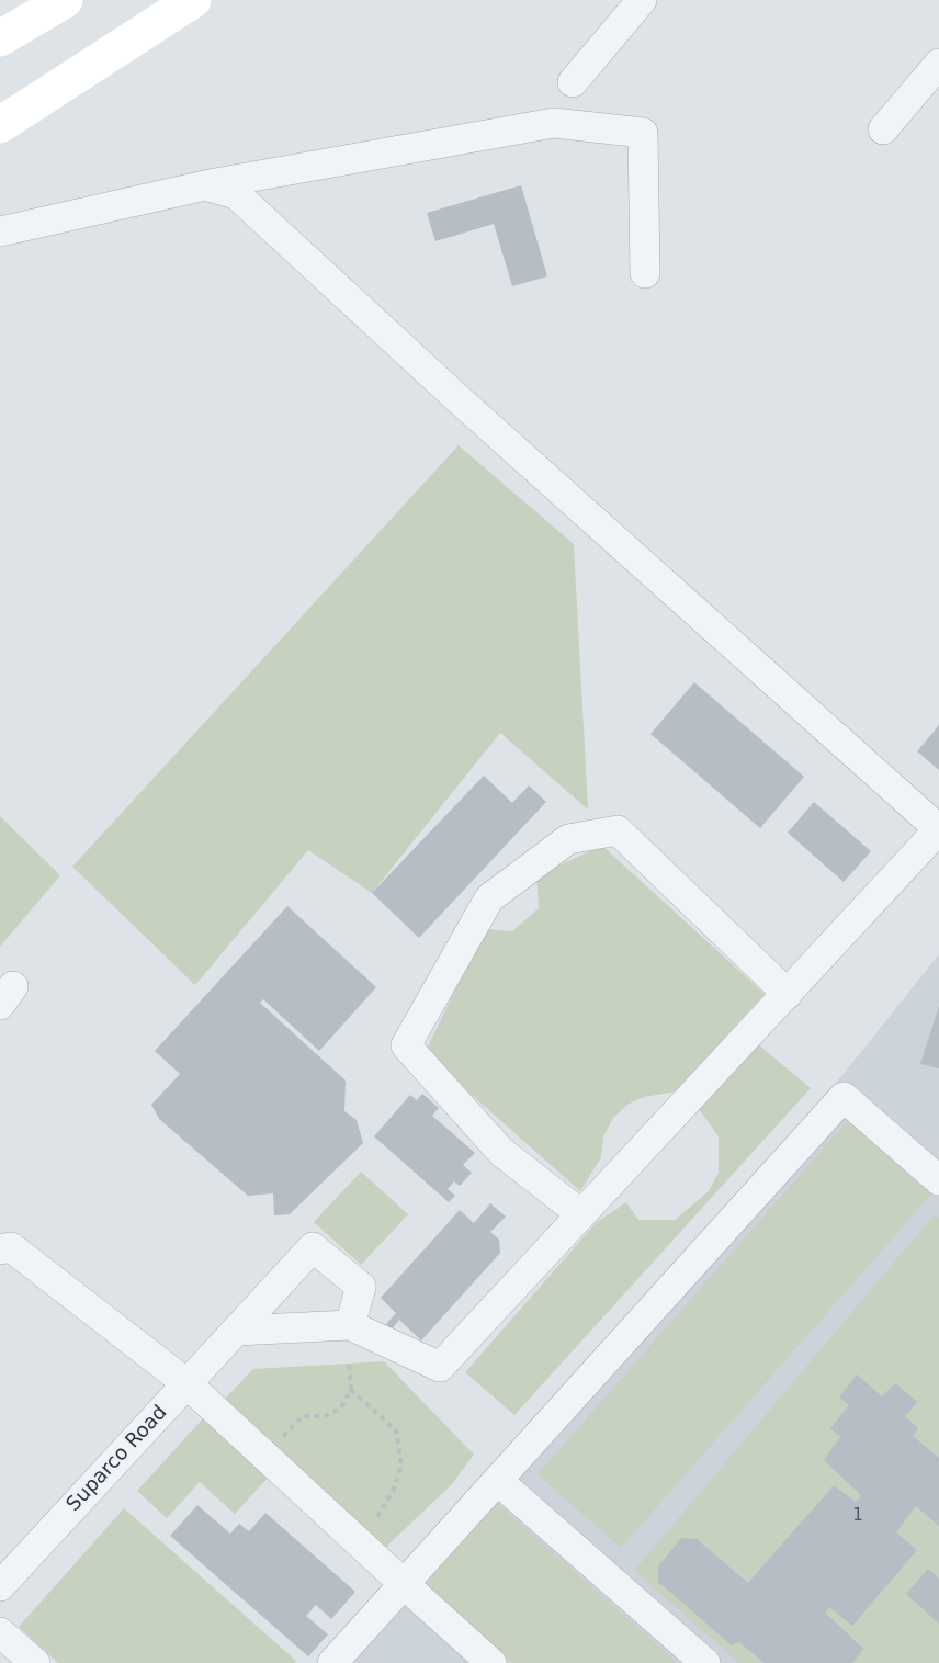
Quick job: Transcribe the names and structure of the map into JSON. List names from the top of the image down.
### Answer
{
  "streets": {
    "street": ["Suparco Road"]
  },
  "house_numbers": ["1"]
}
